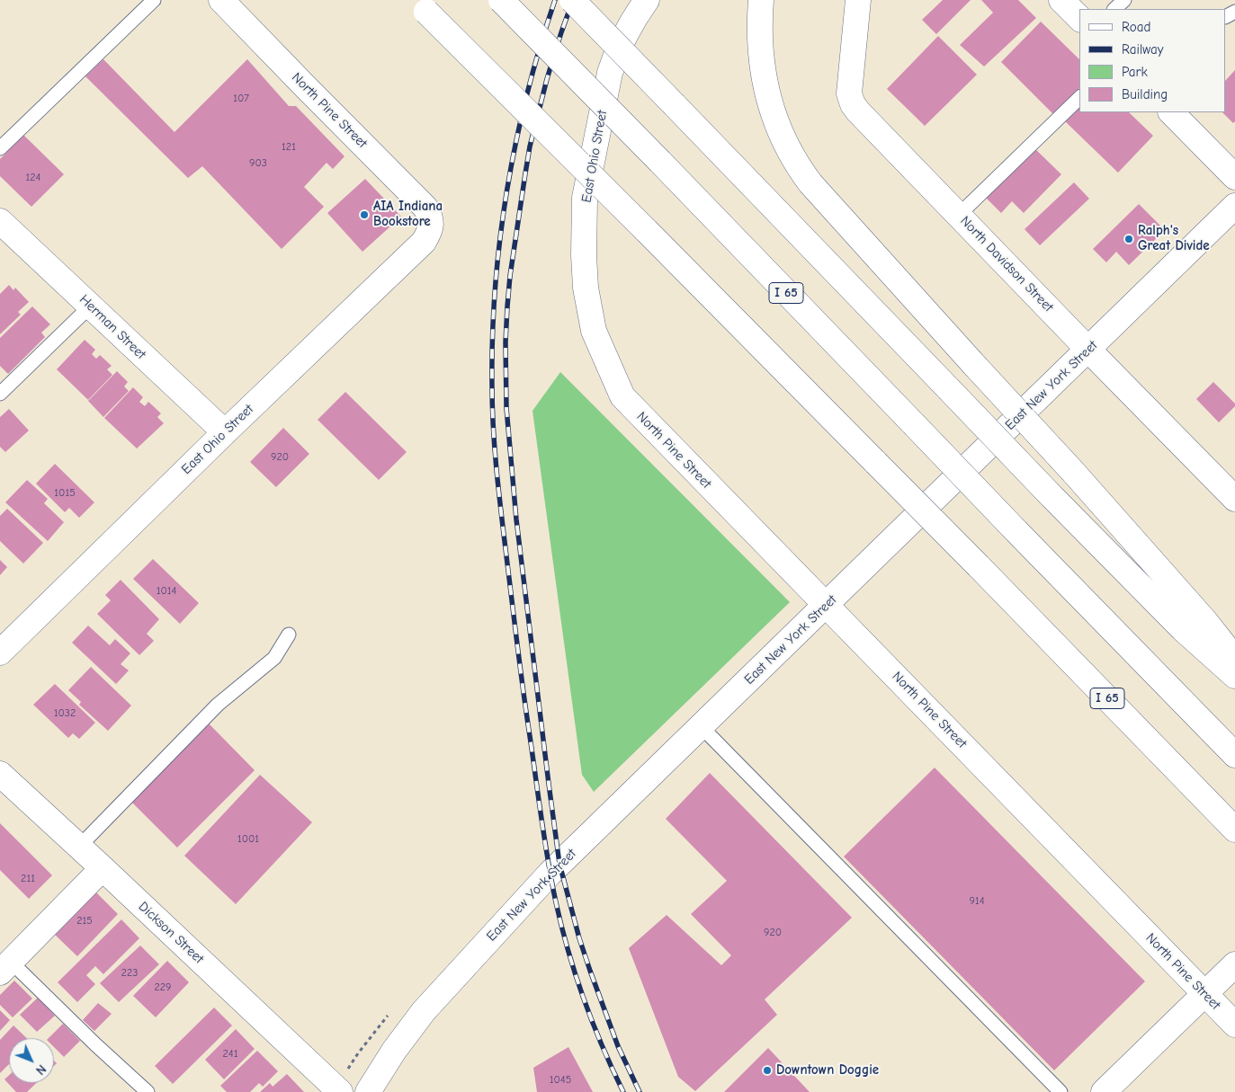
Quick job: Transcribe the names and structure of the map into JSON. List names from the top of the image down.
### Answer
{
  "streets": {
    "main road": [
      "North Pine Street",
      "East Ohio Street",
      "North Davidson Street",
      "I 65",
      "Herman Street",
      "East New York Street",
      "Dickson Street"
    ]
  },
  "crossings": [
    ["North Pine Street", "East Ohio Street"],
    ["North Pine Street", "East New York Street"],
    ["East Ohio Street", "Herman Street"],
    ["North Davidson Street", "East New York Street"]
  ],
  "places": ["AIA Indiana Bookstore", "Ralph's Great Divide", "Downtown Doggie"],
  "house_numbers": [
    "107",
    "121",
    "903",
    "124",
    "920",
    "1015",
    "1014",
    "1032",
    "1001",
    "211",
    "914",
    "215",
    "920",
    "223",
    "229",
    "241",
    "1045"
  ],
  "legend": [
    "Road",
    "Railway",
    "Park",
    "Building"
  ],
  "north": "bottom right"
}
